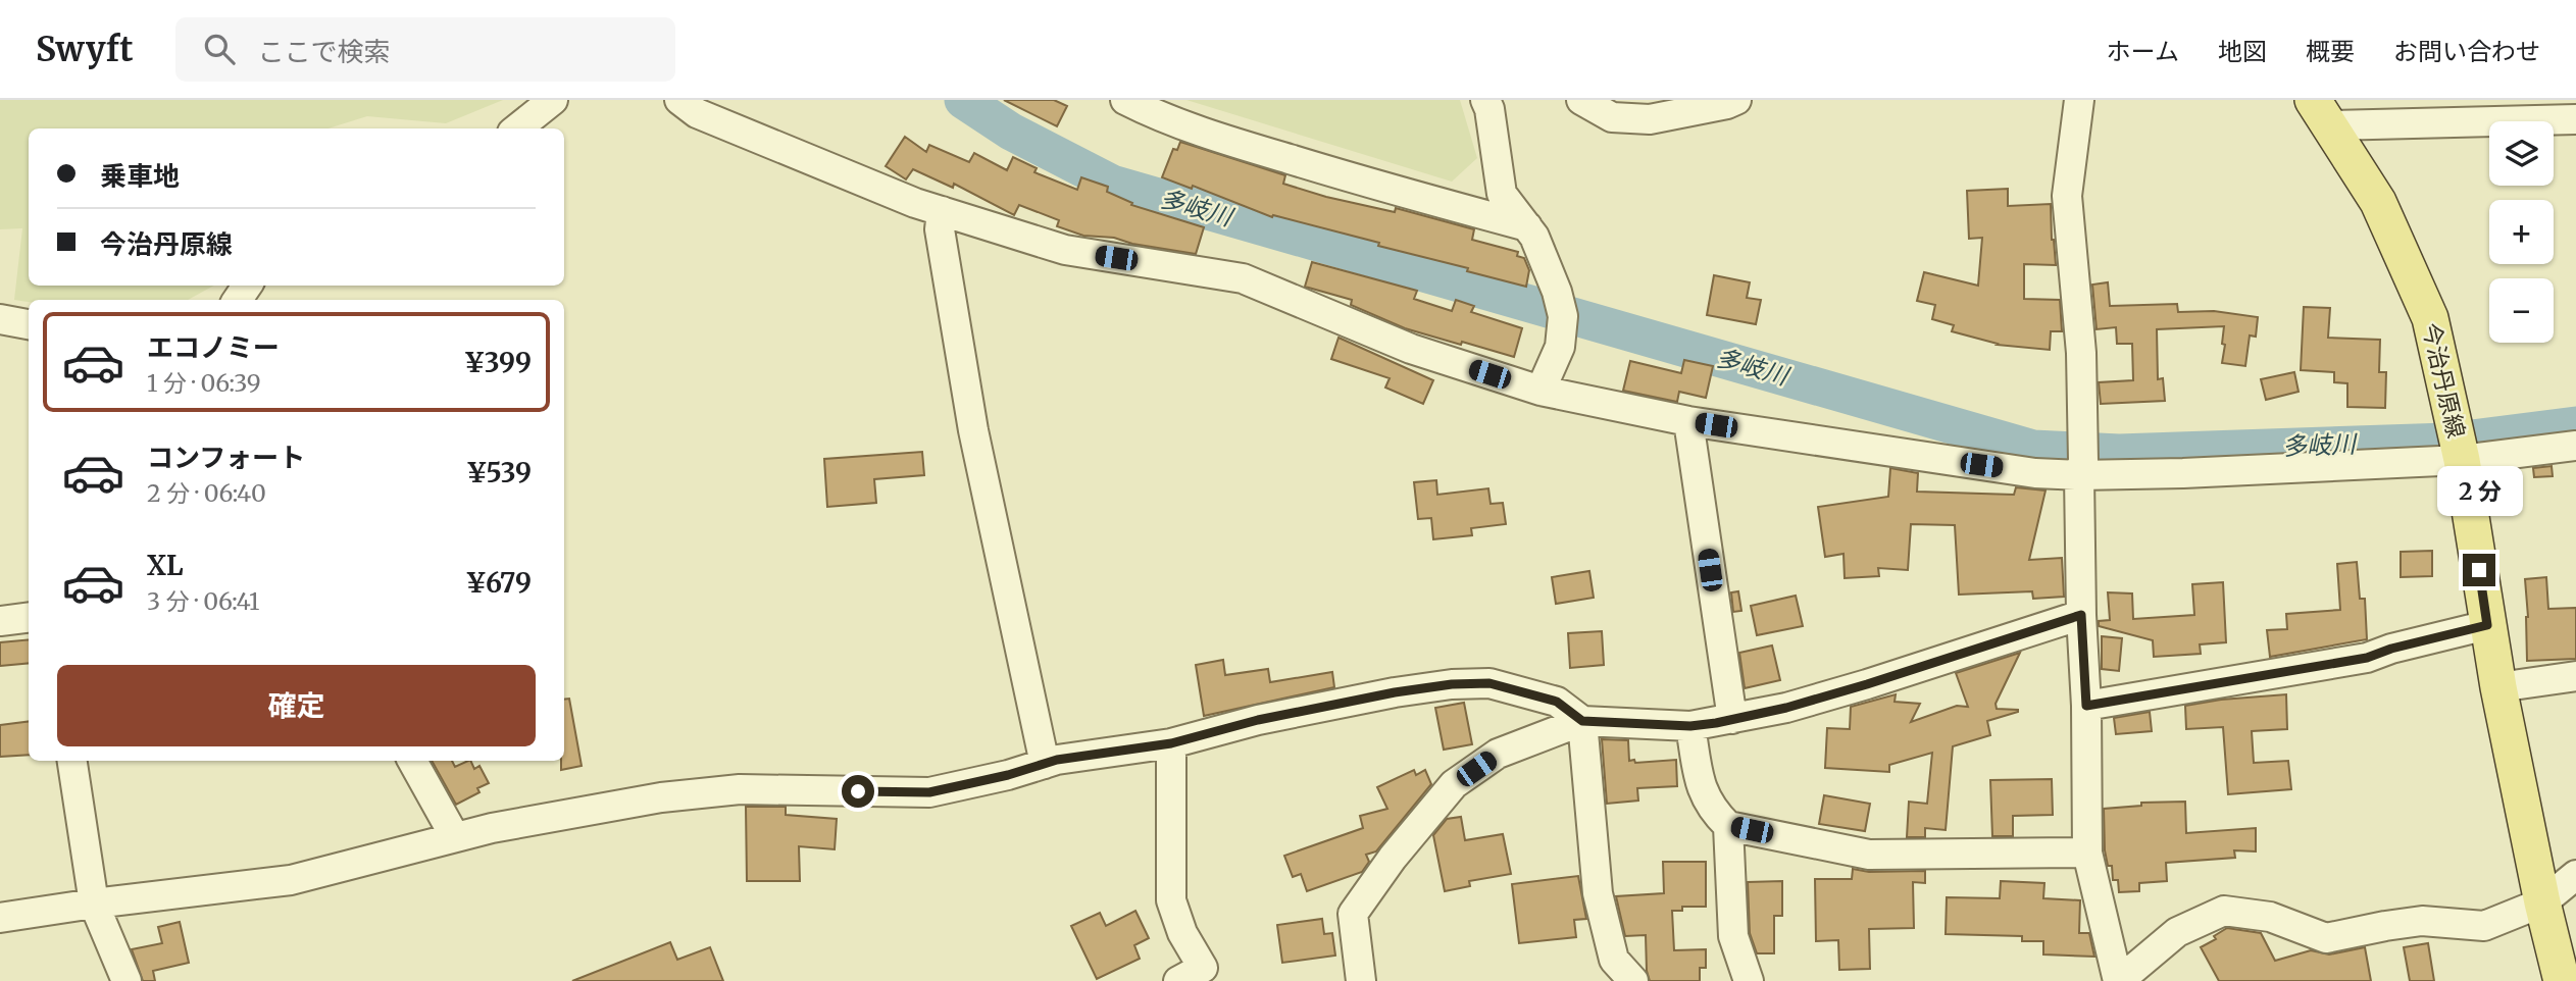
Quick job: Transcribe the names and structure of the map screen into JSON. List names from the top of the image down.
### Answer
{
  "streets": {
    "main road": ["今治丹原線"]
  },
  "water": ["多岐川"],
  "page": {
    "header": "Swyft",
    "search": "ここで検索",
    "nav": [
      "ホーム",
      "地図",
      "概要",
      "お問い合わせ"
    ],
    "map_buttons": ["+", "−"],
    "banner": ["乗車地", "今治丹原線"],
    "list": [
      {
        "name": "エコノミー",
        "note": "1 分 · 06:39",
        "value": "¥399"
      },
      {
        "name": "コンフォート",
        "note": "2 分 · 06:40",
        "value": "¥539"
      },
      {
        "name": "XL",
        "note": "3 分 · 06:41",
        "value": "¥679"
      }
    ],
    "bubble": "2 分",
    "buttons": "確定"
  }
}
